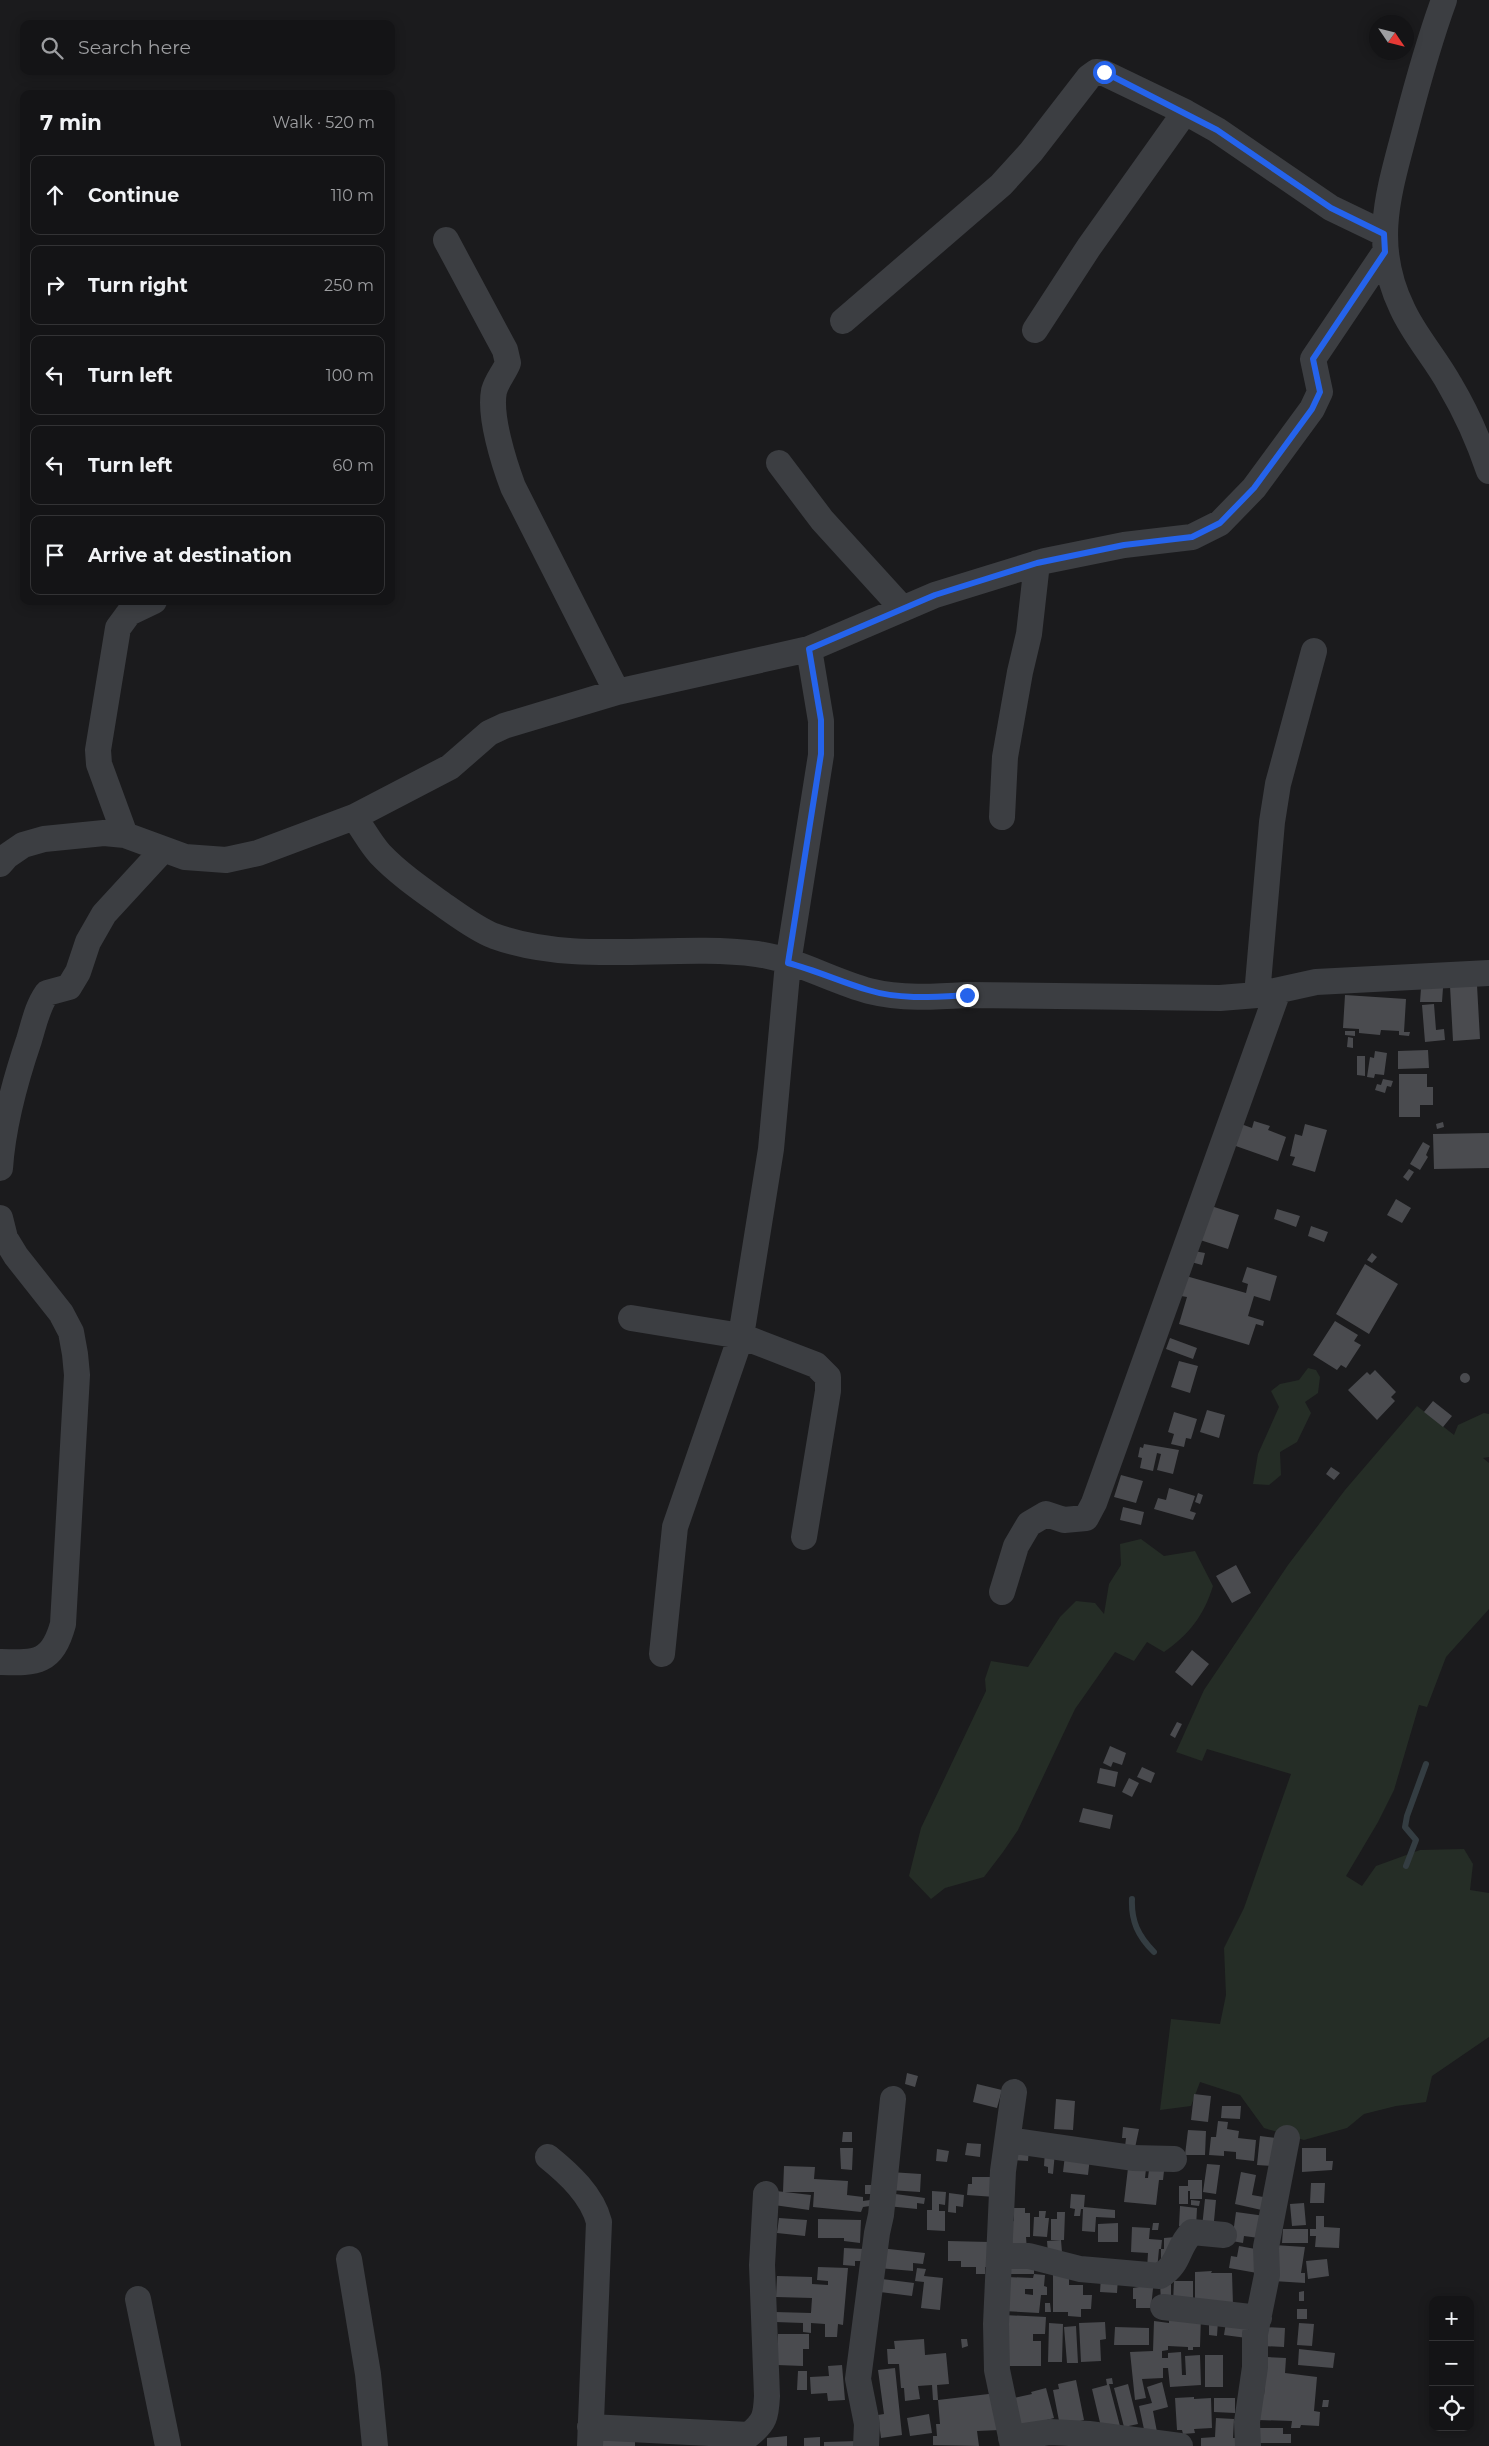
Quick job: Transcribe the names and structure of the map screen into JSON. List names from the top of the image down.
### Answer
{
  "north": "bottom right",
  "page": {
    "search": "Search here",
    "heading": ["7 min", "Walk · 520 m"],
    "list": [
      ["Continue", "110 m"],
      ["Turn right", "250 m"],
      ["Turn left", "100 m"],
      ["Turn left", "60 m"],
      "Arrive at destination"
    ],
    "map_buttons": ["+", "−"]
  }
}
